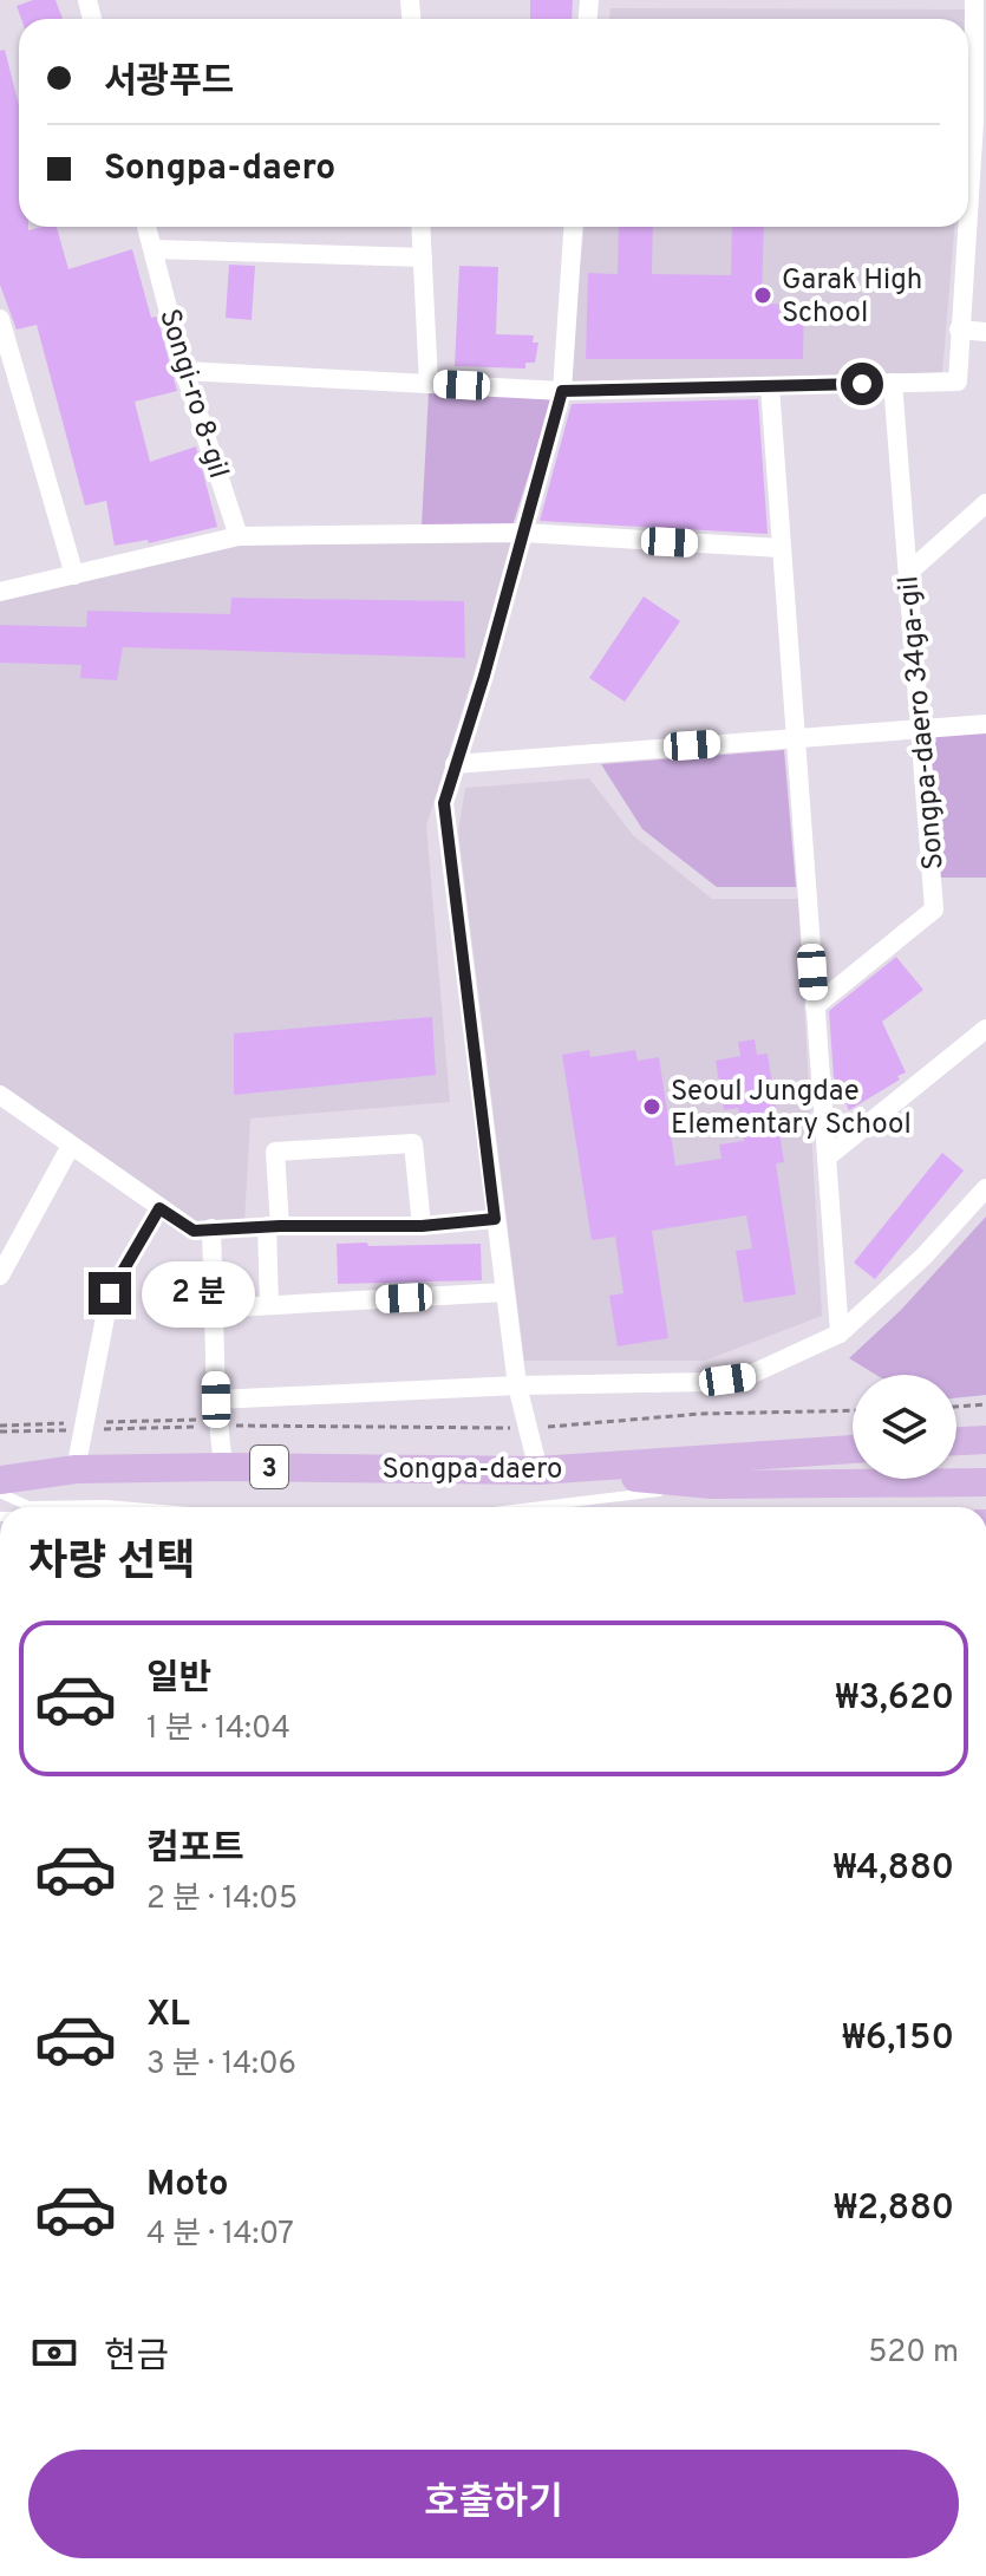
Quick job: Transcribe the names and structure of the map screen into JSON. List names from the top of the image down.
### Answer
{
  "streets": {
    "main road": ["3", "Songpa-daero"],
    "street": ["Songi-ro 8-gil", "Songpa-daero 34ga-gil"]
  },
  "crossings": [
    ["3", "Songpa-daero"]
  ],
  "places": ["Garak High School", "Seoul Jungdae Elementary School"],
  "page": {
    "banner": ["서광푸드", "Songpa-daero"],
    "bubble": "2 분",
    "heading": "차량 선택",
    "list": [
      {
        "name": "일반",
        "note": "1 분 · 14:04",
        "value": "₩3,620"
      },
      {
        "name": "컴포트",
        "note": "2 분 · 14:05",
        "value": "₩4,880"
      },
      {
        "name": "XL",
        "note": "3 분 · 14:06",
        "value": "₩6,150"
      },
      {
        "name": "Moto",
        "note": "4 분 · 14:07",
        "value": "₩2,880"
      }
    ],
    "pay": ["현금", "520 m"],
    "buttons": "호출하기"
  }
}
